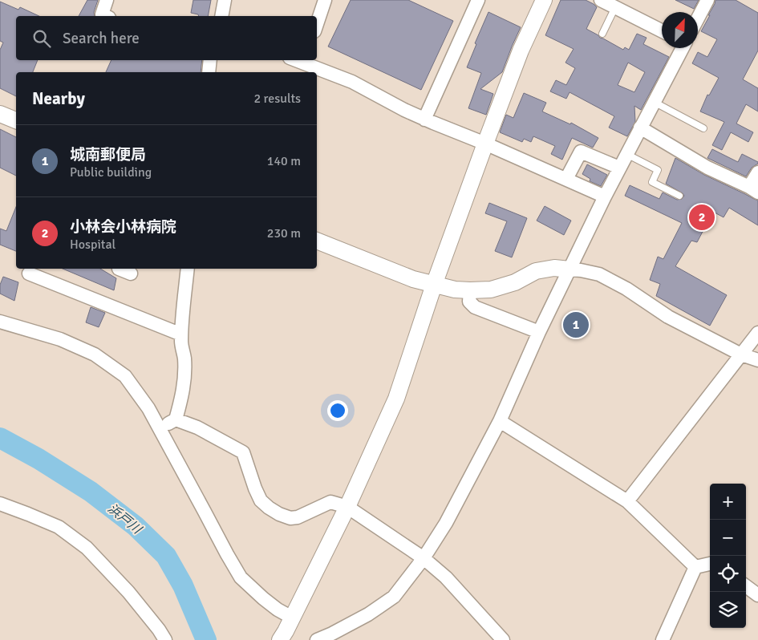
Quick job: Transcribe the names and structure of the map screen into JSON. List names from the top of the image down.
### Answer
{
  "water": ["浜戸川"],
  "north": "top right",
  "page": {
    "search": "Search here",
    "heading": ["Nearby", "2 results"],
    "list": [
      {
        "mark": "1",
        "name": "城南郵便局",
        "note": "Public building",
        "value": "140 m"
      },
      {
        "mark": "2",
        "name": "小林会小林病院",
        "note": "Hospital",
        "value": "230 m"
      }
    ],
    "pins": ["2", "1"],
    "map_buttons": ["+", "−"]
  }
}
